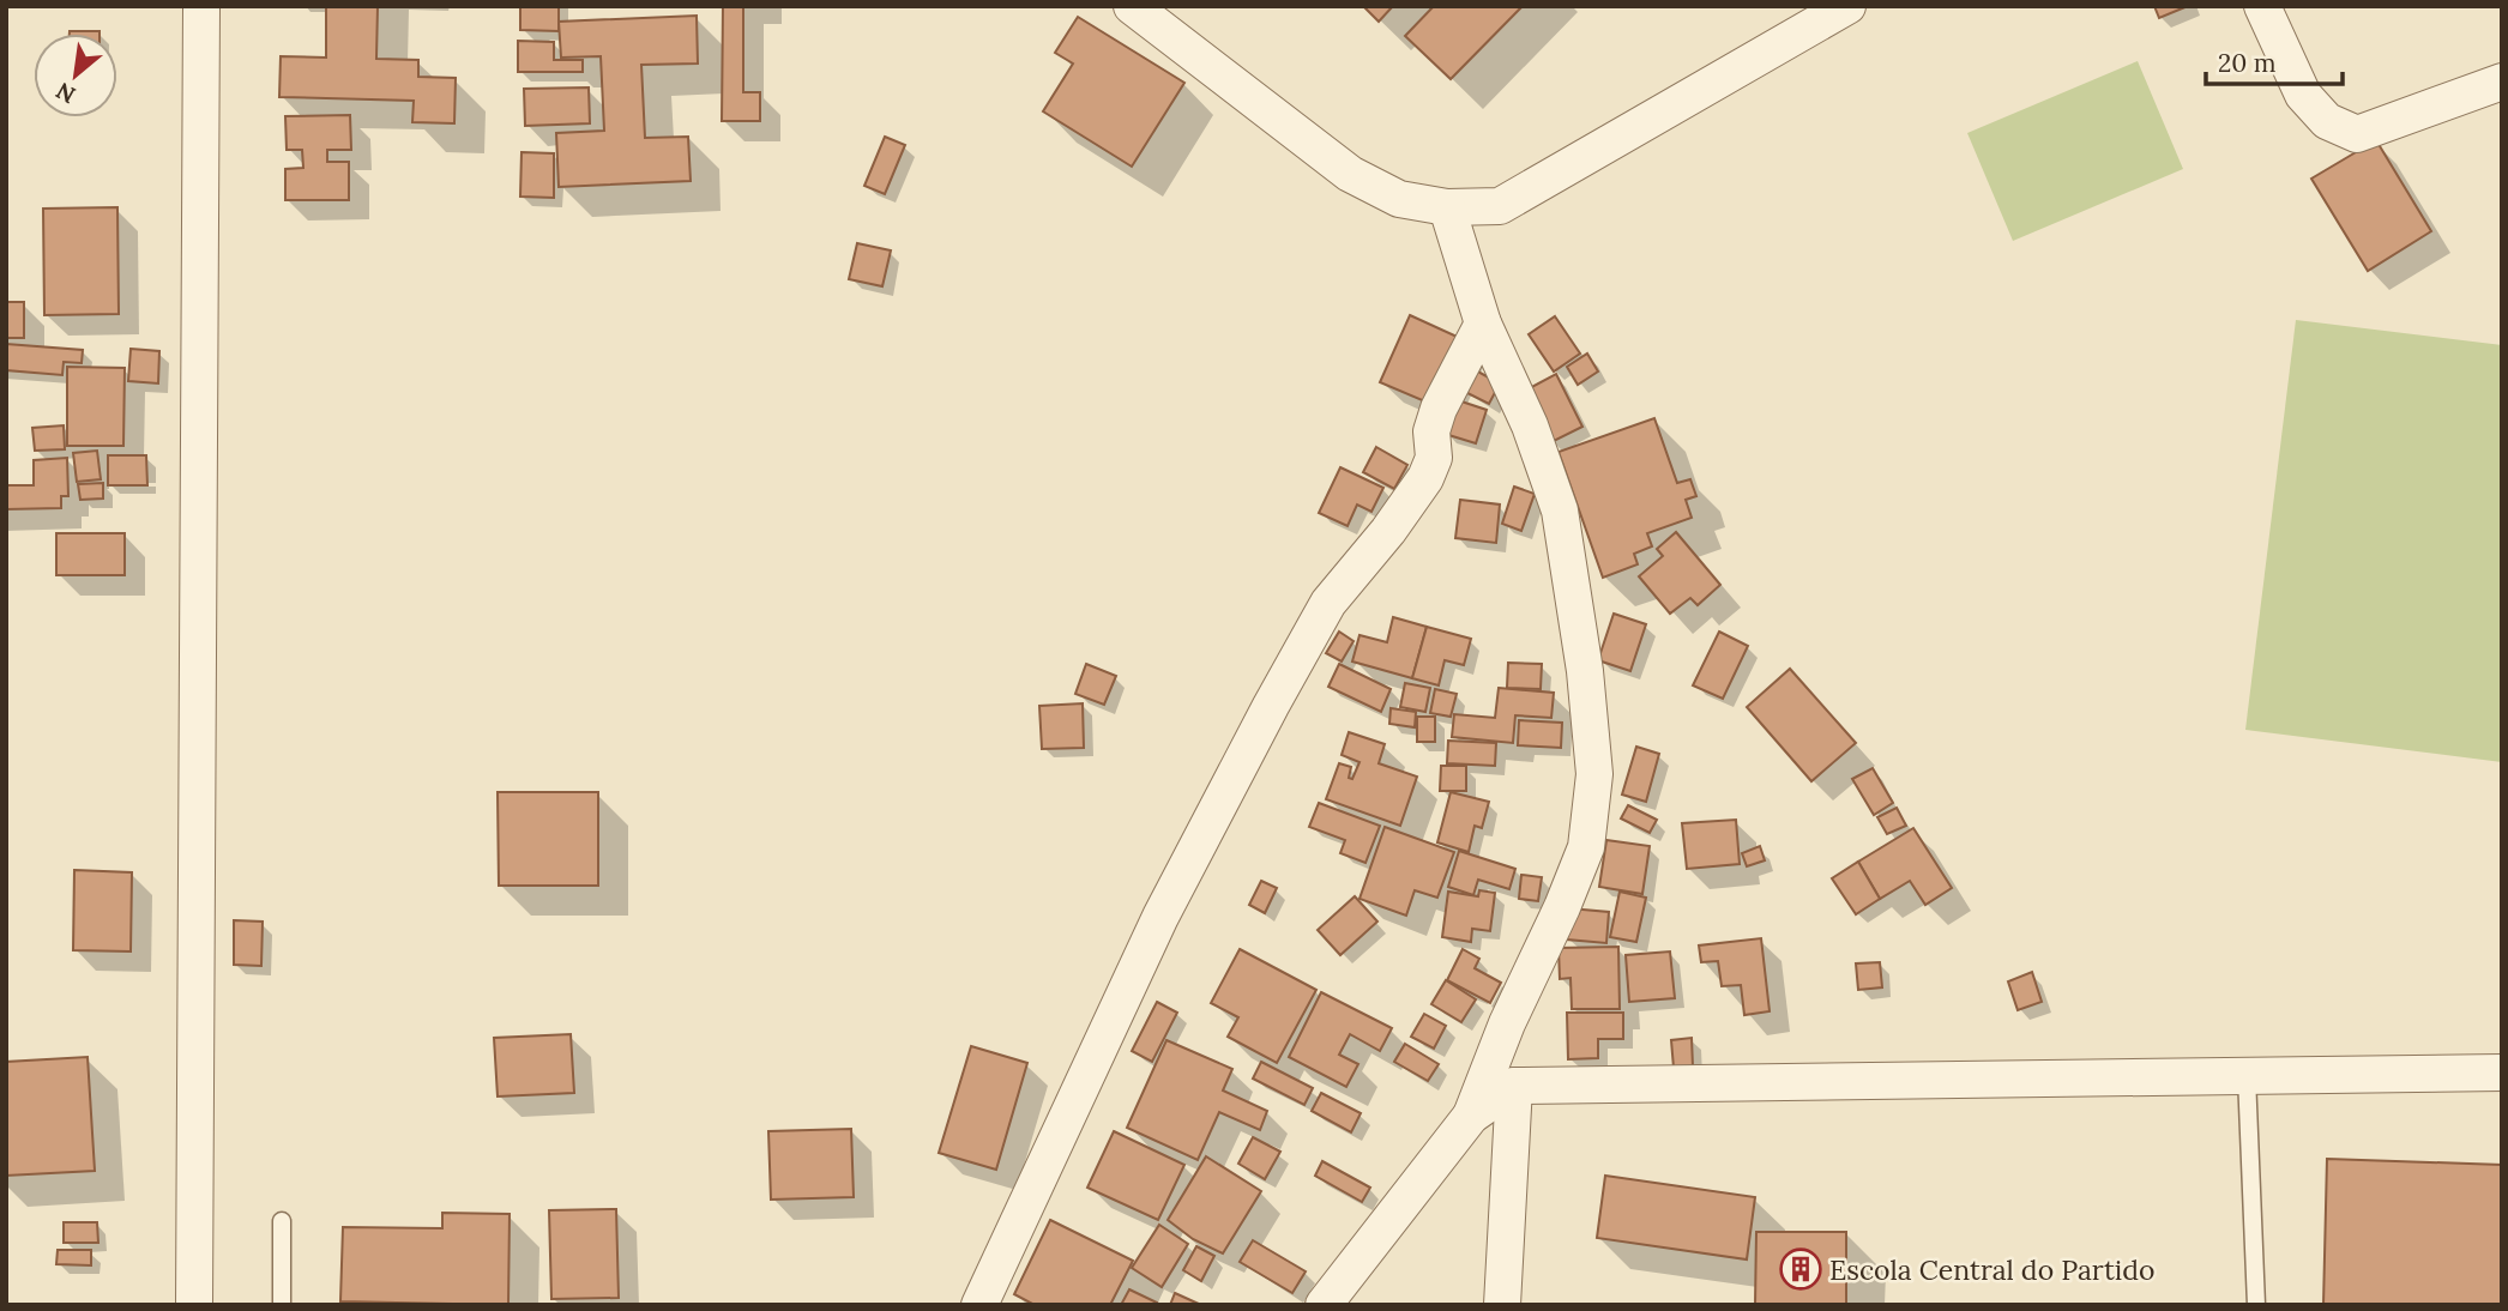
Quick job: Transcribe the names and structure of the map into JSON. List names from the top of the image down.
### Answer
{
  "places": {
    "building": ["Escola Central do Partido"]
  },
  "scale_bar": "20 m",
  "north": "bottom left"
}
